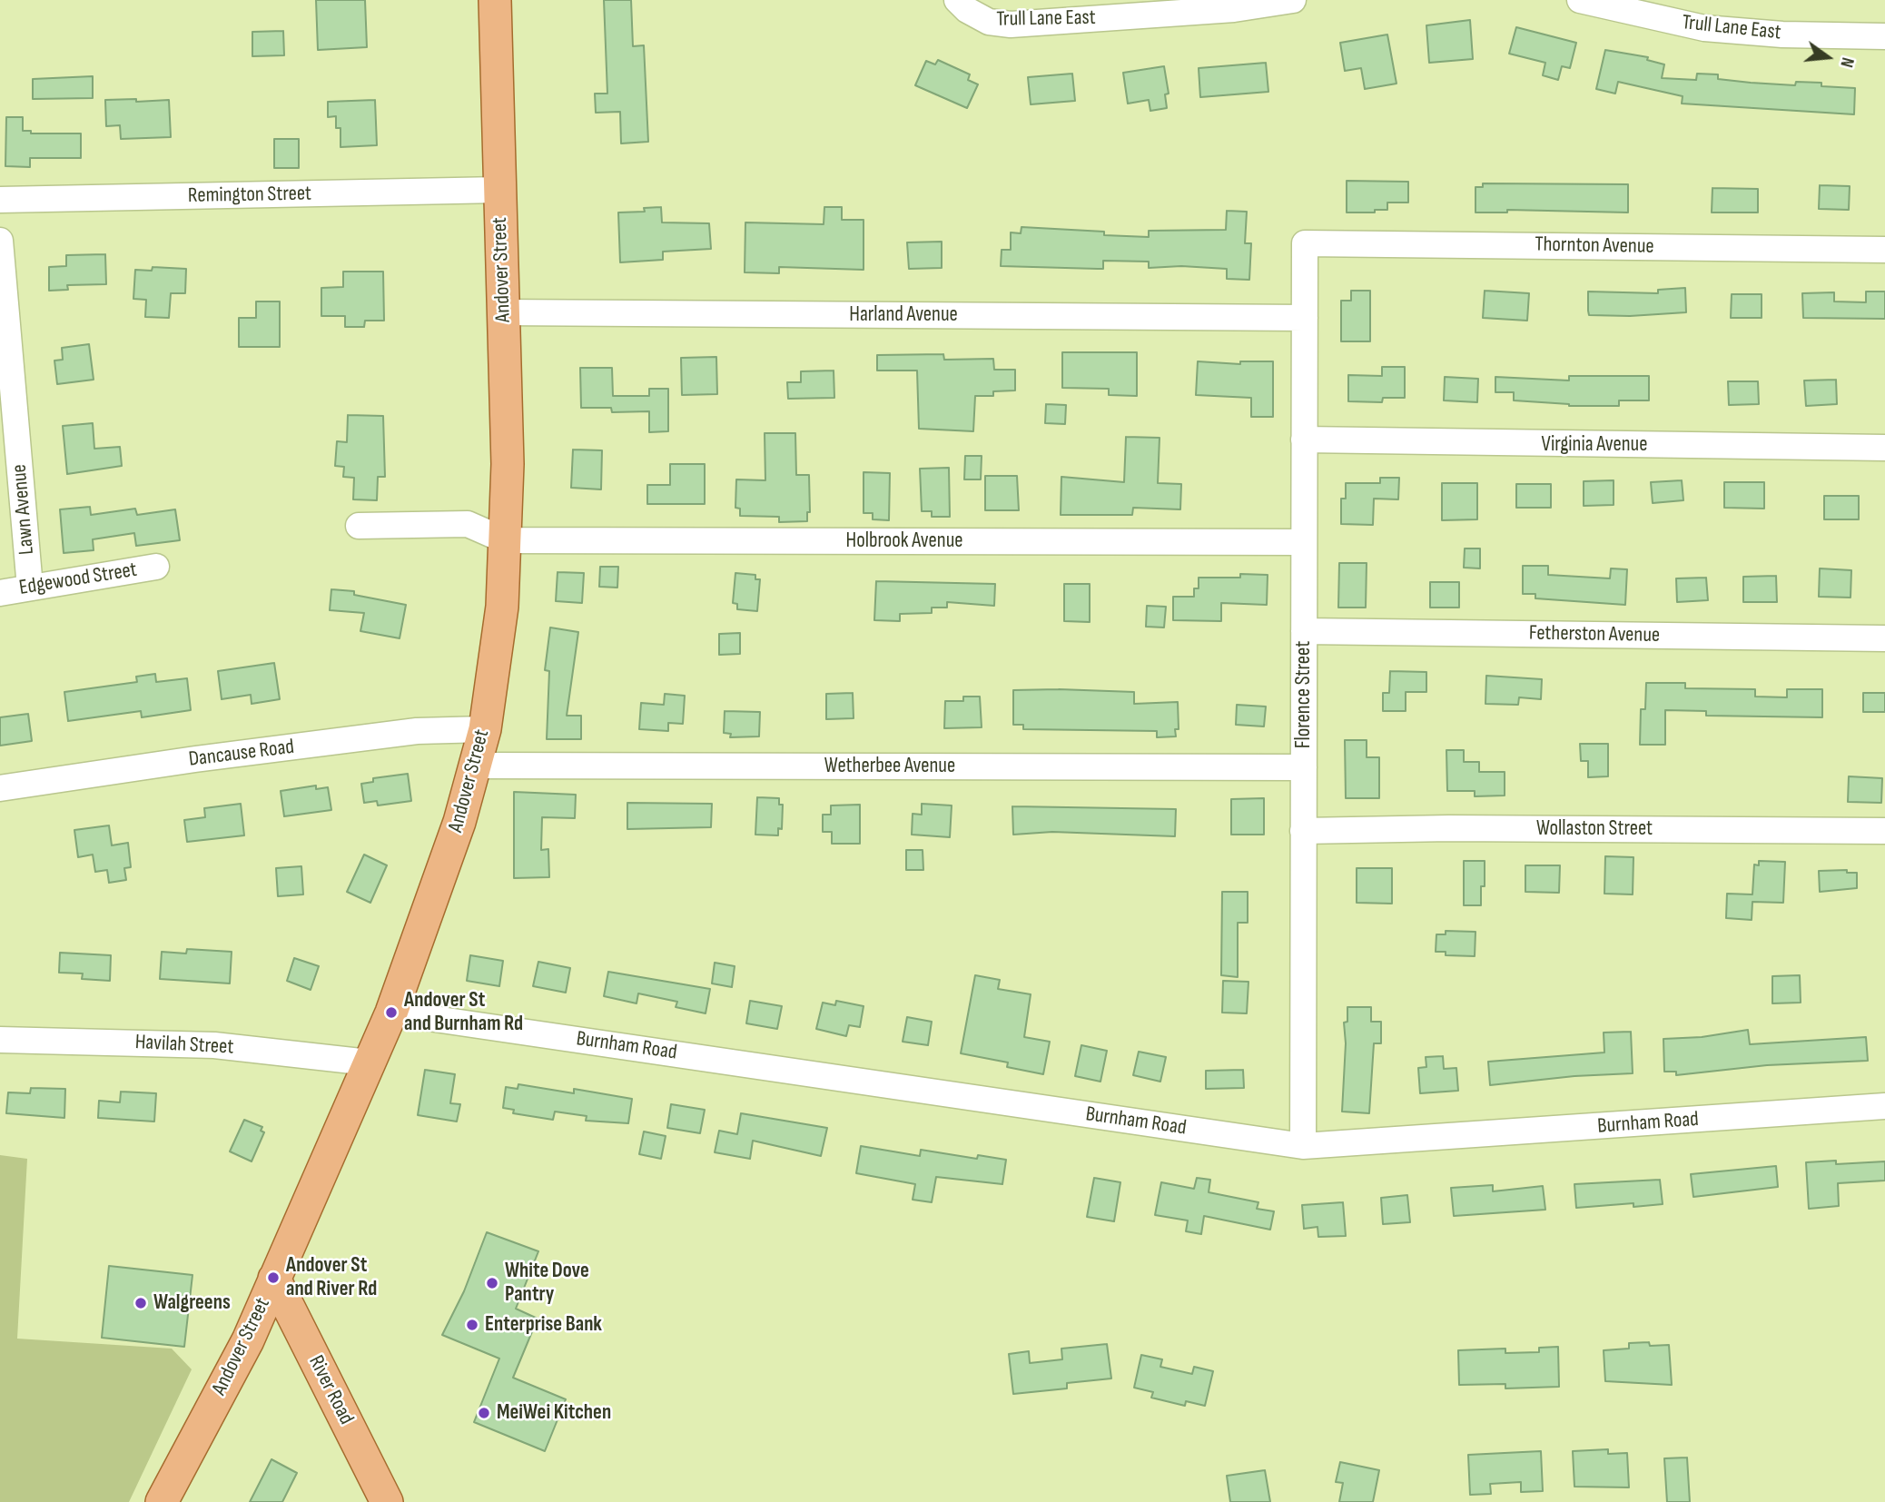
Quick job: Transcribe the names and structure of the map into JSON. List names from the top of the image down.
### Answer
{
  "streets": {
    "main road": ["Andover Street", "River Road"],
    "street": [
      "Trull Lane East",
      "Remington Street",
      "Thornton Avenue",
      "Harland Avenue",
      "Virginia Avenue",
      "Lawn Avenue",
      "Holbrook Avenue",
      "Edgewood Street",
      "Fetherston Avenue",
      "Florence Street",
      "Dancause Road",
      "Wetherbee Avenue",
      "Wollaston Street",
      "Havilah Street",
      "Burnham Road"
    ]
  },
  "crossings": [
    ["Remington Street", "Andover Street"],
    ["Thornton Avenue", "Florence Street"],
    ["Andover Street", "Harland Avenue"],
    ["Andover Street", "Holbrook Avenue"],
    ["Andover Street", "Dancause Road"],
    ["Andover Street", "Wetherbee Avenue"],
    ["Andover Street", "Havilah Street"],
    ["Andover Street", "Burnham Road"],
    ["Andover Street", "River Road"],
    ["Harland Avenue", "Florence Street"],
    ["Virginia Avenue", "Florence Street"],
    ["Lawn Avenue", "Edgewood Street"],
    ["Holbrook Avenue", "Florence Street"],
    ["Fetherston Avenue", "Florence Street"],
    ["Florence Street", "Wetherbee Avenue"],
    ["Florence Street", "Wollaston Street"],
    ["Florence Street", "Burnham Road"]
  ],
  "places": [
    "Andover St and Burnham Rd",
    "Andover St and River Rd",
    "White Dove Pantry",
    "Walgreens",
    "Enterprise Bank",
    "MeiWei Kitchen"
  ],
  "north": "right"
}
